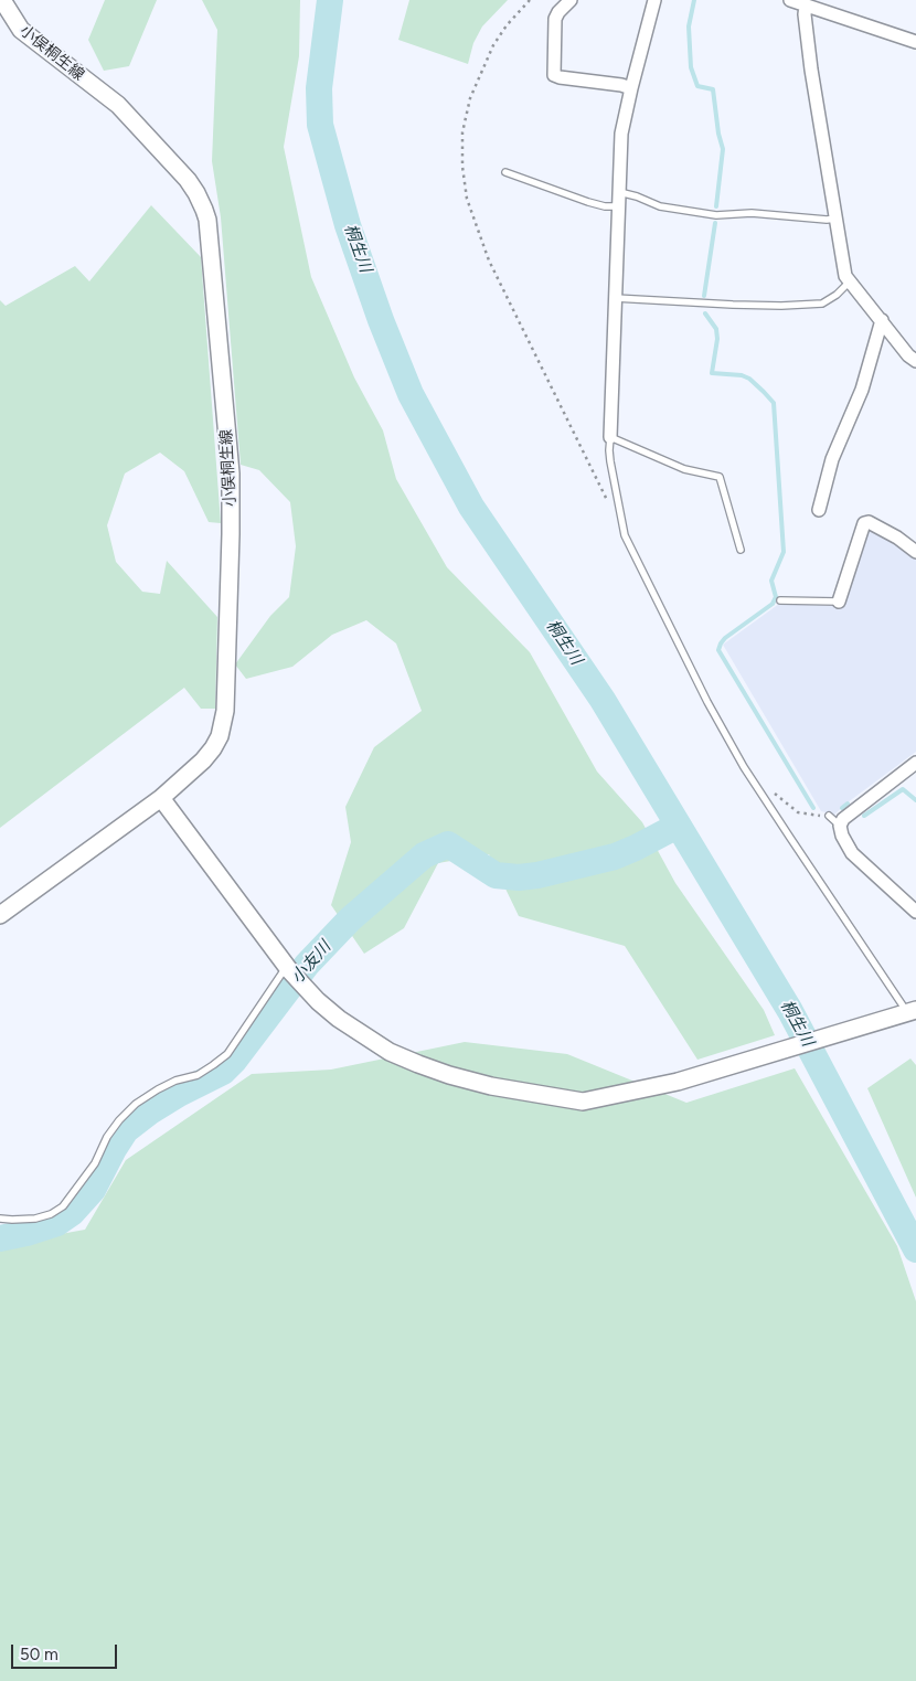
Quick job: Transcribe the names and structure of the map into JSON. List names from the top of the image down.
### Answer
{
  "streets": {
    "main road": ["小俣桐生線"]
  },
  "water": ["桐生川", "小友川"],
  "scale_bar": "50 m"
}
